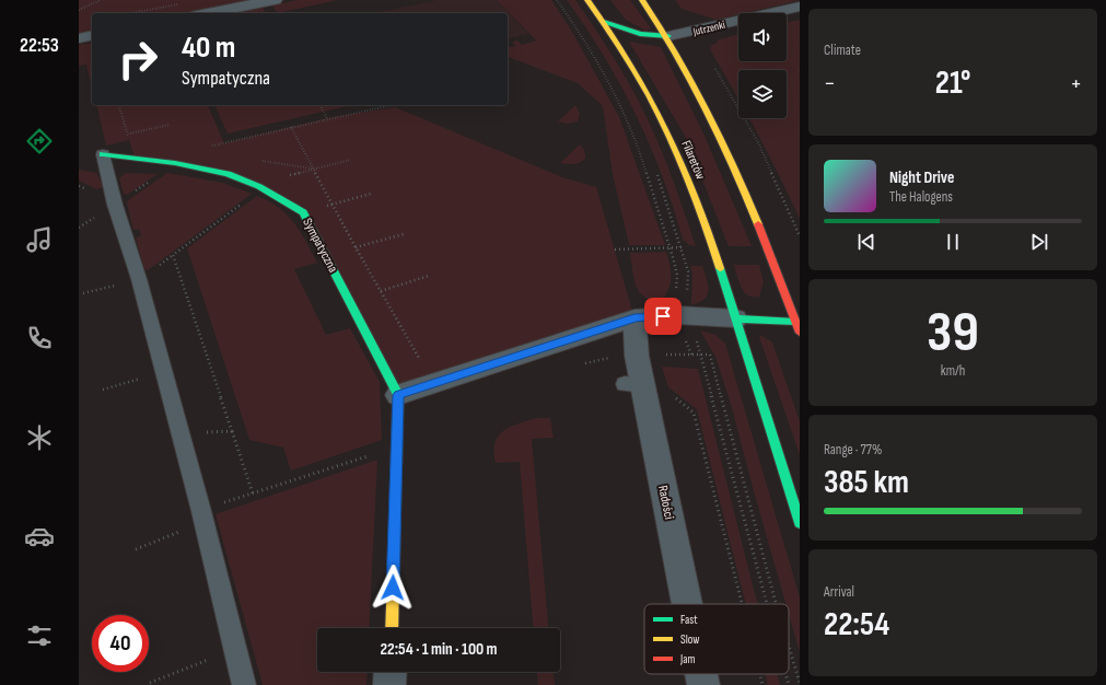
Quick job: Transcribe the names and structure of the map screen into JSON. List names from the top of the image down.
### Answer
{
  "streets": {
    "main road": ["Filaretów", "Sympatyczna"],
    "street": ["Jutrzenki", "Radości"]
  },
  "legend": ["Fast", "Slow", "Jam"],
  "page": {
    "tabs": "22:53",
    "tile": [
      "Climate",
      ["39", "km/h"],
      ["Range · 77%", "385 km"],
      ["Arrival", "22:54"]
    ],
    "turn": ["40 m", "Sympatyczna"],
    "heat": ["−", "21°", "+"],
    "song": ["Night Drive", "The Halogens"],
    "limit": "40",
    "trip": "22:54 · 1 min · 100 m"
  }
}
